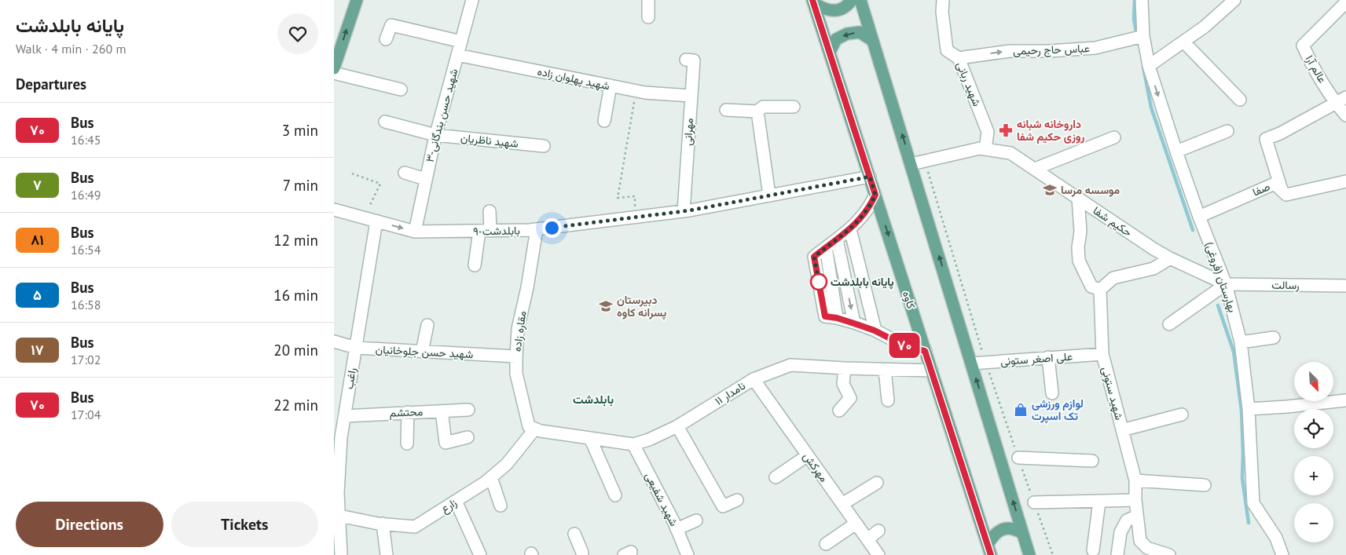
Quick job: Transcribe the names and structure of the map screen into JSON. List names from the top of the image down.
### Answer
{
  "streets": {
    "main road": ["کاوه"],
    "street": [
      "عباس حاج رحیمی",
      "عالم آرا",
      "شهید پهلوان زاده",
      "شهید ربانی",
      "۳-شهید حسن بندگانی",
      "مهرانی",
      "شهید ناظریان",
      "صفا",
      "حکیم شفا",
      "۹-بابلدشت",
      "بهارستان (فروغی)",
      "رسالت",
      "مقاره زاده",
      "شهید حسن جلوخانیان",
      "علی اصغر ستونی",
      "راغب",
      "۱۱ نامدار",
      "شهید ستونی",
      "محتشم",
      "مهرکش",
      "شهید شفیعی",
      "زارع"
    ]
  },
  "crossings": [
    ["عباس حاج رحیمی", "شهید ربانی"],
    ["عباس حاج رحیمی", "بهارستان (فروغی)"],
    ["شهید پهلوان زاده", "۳-شهید حسن بندگانی"],
    ["شهید پهلوان زاده", "مهرانی"],
    ["شهید ربانی", "حکیم شفا"],
    ["۳-شهید حسن بندگانی", "شهید ناظریان"],
    ["۳-شهید حسن بندگانی", "۹-بابلدشت"],
    ["مهرانی", "۹-بابلدشت"],
    ["صفا", "بهارستان (فروغی)"],
    ["حکیم شفا", "بهارستان (فروغی)"],
    ["حکیم شفا", "رسالت"],
    ["۹-بابلدشت", "کاوه"],
    ["۹-بابلدشت", "مقاره زاده"],
    ["۹-بابلدشت", "راغب"],
    ["بهارستان (فروغی)", "رسالت"],
    ["کاوه", "۱۱ نامدار"],
    ["مقاره زاده", "شهید حسن جلوخانیان"],
    ["مقاره زاده", "۱۱ نامدار"],
    ["مقاره زاده", "زارع"],
    ["شهید حسن جلوخانیان", "راغب"],
    ["علی اصغر ستونی", "شهید ستونی"],
    ["راغب", "محتشم"],
    ["راغب", "زارع"],
    ["۱۱ نامدار", "مهرکش"],
    ["۱۱ نامدار", "شهید شفیعی"],
    ["۱۱ نامدار", "زارع"]
  ],
  "one_way": ["عباس حاج رحیمی"],
  "districts": ["بابلدشت"],
  "places": {
    "pharmacy": ["داروخانه شبانه‌ روزی حکیم شفا"],
    "school or university": ["موسسه مرسا", "دبیرستان پسرانه کاوه"],
    "other": ["پایانه بابلدشت"],
    "shop": ["لوازم ورزشی تک اسپرت"]
  },
  "lines": ["bus line ۷۰"],
  "north": "bottom right",
  "page": {
    "heading": [
      ["پایانه بابلدشت", "Walk · 4 min · 260 m"],
      "Departures"
    ],
    "on_map": "۷۰",
    "list": [
      {
        "mark": "۷۰",
        "name": "Bus",
        "note": "16:45",
        "value": "3 min"
      },
      {
        "mark": "۷",
        "name": "Bus",
        "note": "16:49",
        "value": "7 min"
      },
      {
        "mark": "۸۱",
        "name": "Bus",
        "note": "16:54",
        "value": "12 min"
      },
      {
        "mark": "۵",
        "name": "Bus",
        "note": "16:58",
        "value": "16 min"
      },
      {
        "mark": "۱۷",
        "name": "Bus",
        "note": "17:02",
        "value": "20 min"
      },
      {
        "mark": "۷۰",
        "name": "Bus",
        "note": "17:04",
        "value": "22 min"
      }
    ],
    "map_buttons": ["+", "−"],
    "buttons": ["Directions", "Tickets"]
  }
}
